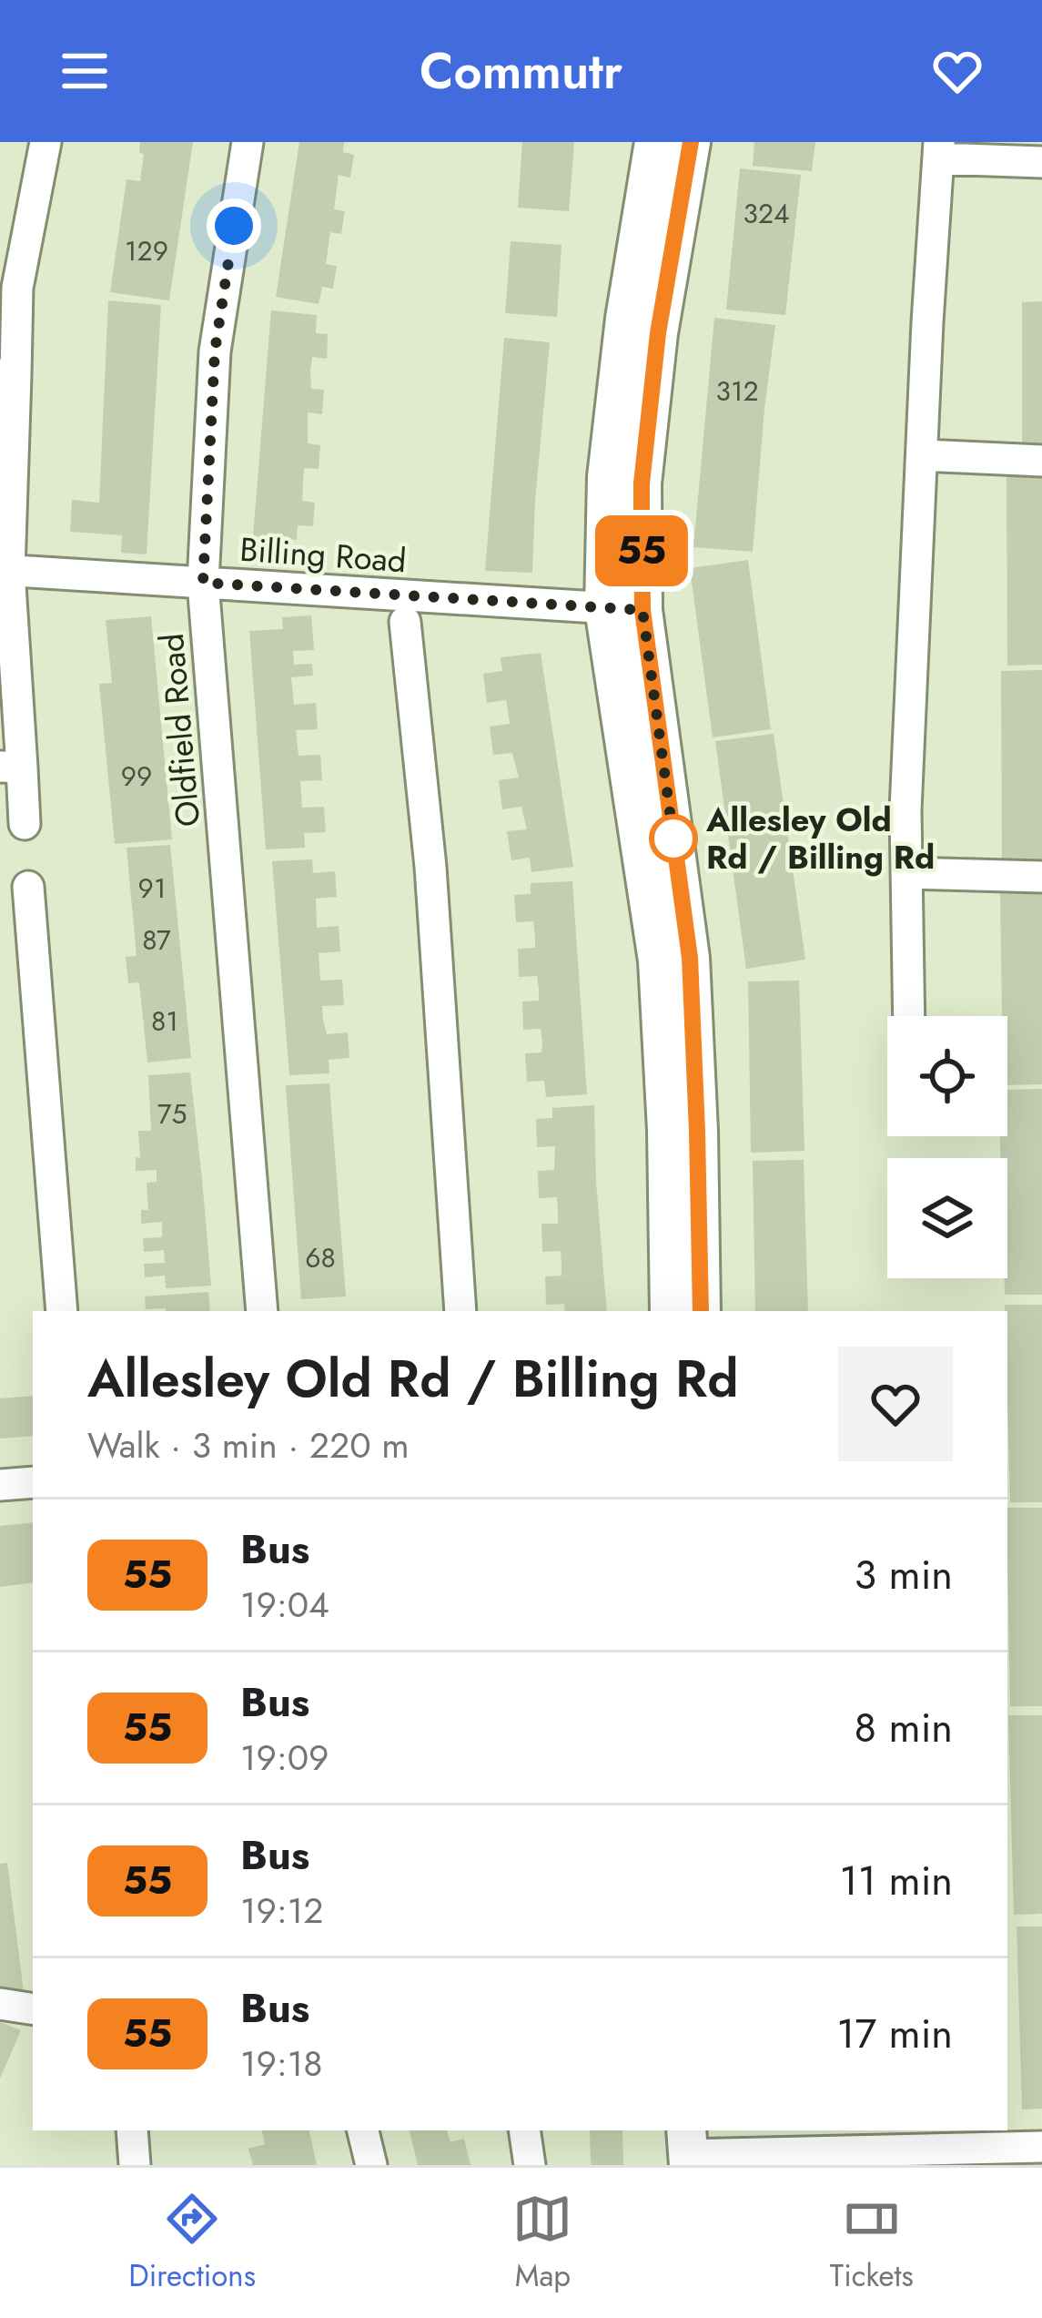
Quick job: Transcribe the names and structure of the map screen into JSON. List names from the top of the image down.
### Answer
{
  "streets": {
    "street": ["Billing Road", "Oldfield Road"]
  },
  "crossings": [
    ["Billing Road", "Oldfield Road"]
  ],
  "places": ["Allesley Old Rd / Billing Rd"],
  "lines": ["bus line 55"],
  "house_numbers": [
    "324",
    "129",
    "312",
    "99",
    "91",
    "87",
    "81",
    "75",
    "68"
  ],
  "page": {
    "header": "Commutr",
    "on_map": "55",
    "heading": ["Allesley Old Rd / Billing Rd", "Walk · 3 min · 220 m"],
    "list": [
      {
        "mark": "55",
        "name": "Bus",
        "note": "19:04",
        "value": "3 min"
      },
      {
        "mark": "55",
        "name": "Bus",
        "note": "19:09",
        "value": "8 min"
      },
      {
        "mark": "55",
        "name": "Bus",
        "note": "19:12",
        "value": "11 min"
      },
      {
        "mark": "55",
        "name": "Bus",
        "note": "19:18",
        "value": "17 min"
      }
    ],
    "tabs": ["Directions", "Map", "Tickets"]
  }
}
